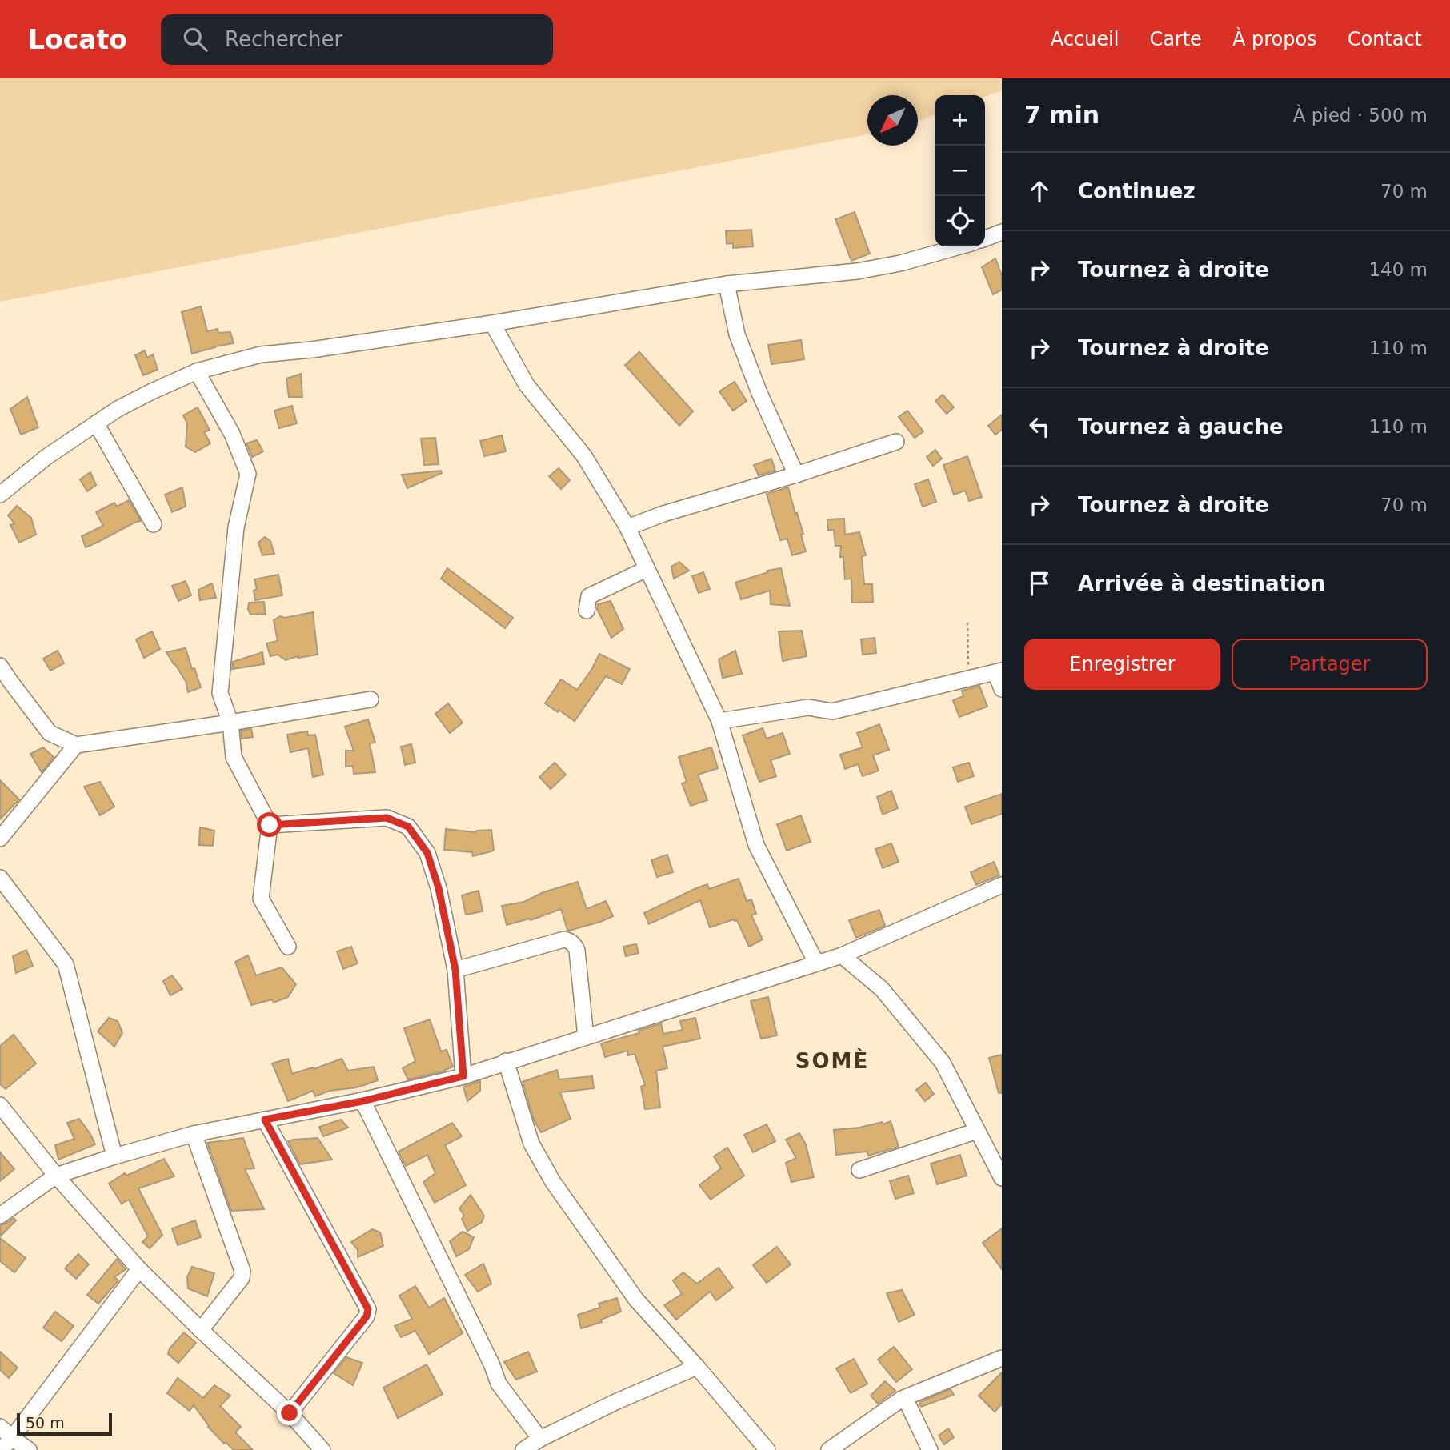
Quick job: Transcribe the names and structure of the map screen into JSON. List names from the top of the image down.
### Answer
{
  "districts": ["SOMÈ"],
  "scale_bar": "50 m",
  "north": "bottom left",
  "page": {
    "header": "Locato",
    "search": "Rechercher",
    "nav": [
      "Accueil",
      "Carte",
      "À propos",
      "Contact"
    ],
    "heading": ["7 min", "À pied · 500 m"],
    "map_buttons": ["+", "−"],
    "list": [
      ["Continuez", "70 m"],
      ["Tournez à droite", "140 m"],
      ["Tournez à droite", "110 m"],
      ["Tournez à gauche", "110 m"],
      ["Tournez à droite", "70 m"],
      "Arrivée à destination"
    ],
    "buttons": ["Enregistrer", "Partager"],
    "scale": "50 m"
  }
}
